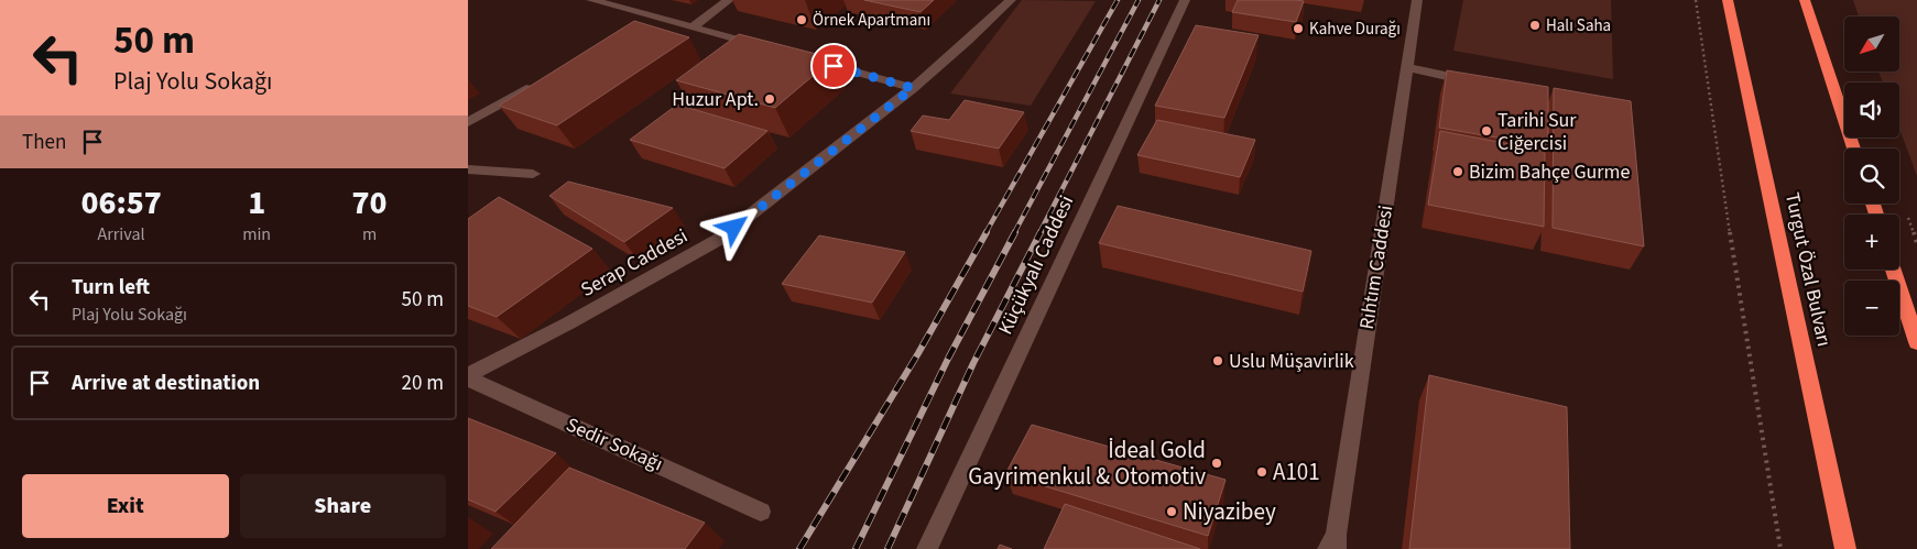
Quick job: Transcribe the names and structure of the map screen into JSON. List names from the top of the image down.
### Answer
{
  "streets": {
    "highway": ["Turgut Özal Bulvarı"],
    "street": [
      "Serap Caddesi",
      "Küçükyalı Caddesi",
      "Rıhtım Caddesi",
      "Sedir Sokağı"
    ]
  },
  "crossings": [
    ["Serap Caddesi", "Sedir Sokağı"]
  ],
  "places": [
    "Örnek Apartmanı",
    "Halı Saha",
    "Kahve Durağı",
    "Huzur Apt.",
    "Tarihi Sur Ciğercisi",
    "Bizim Bahçe Gurme",
    "Uslu Müşavirlik",
    "İdeal Gold Gayrimenkul & Otomotiv",
    "A101",
    "Niyazibey"
  ],
  "north": "bottom left",
  "page": {
    "turn": ["50 m", "Plaj Yolu Sokağı"],
    "map_buttons": ["+", "−"],
    "then": "Then",
    "eta": [
      "06:57",
      "Arrival",
      "1",
      "min",
      "70",
      "m"
    ],
    "list": [
      {
        "name": "Turn left",
        "note": "Plaj Yolu Sokağı",
        "value": "50 m"
      },
      {
        "name": "Arrive at destination",
        "value": "20 m"
      }
    ],
    "buttons": ["Exit", "Share"]
  }
}
